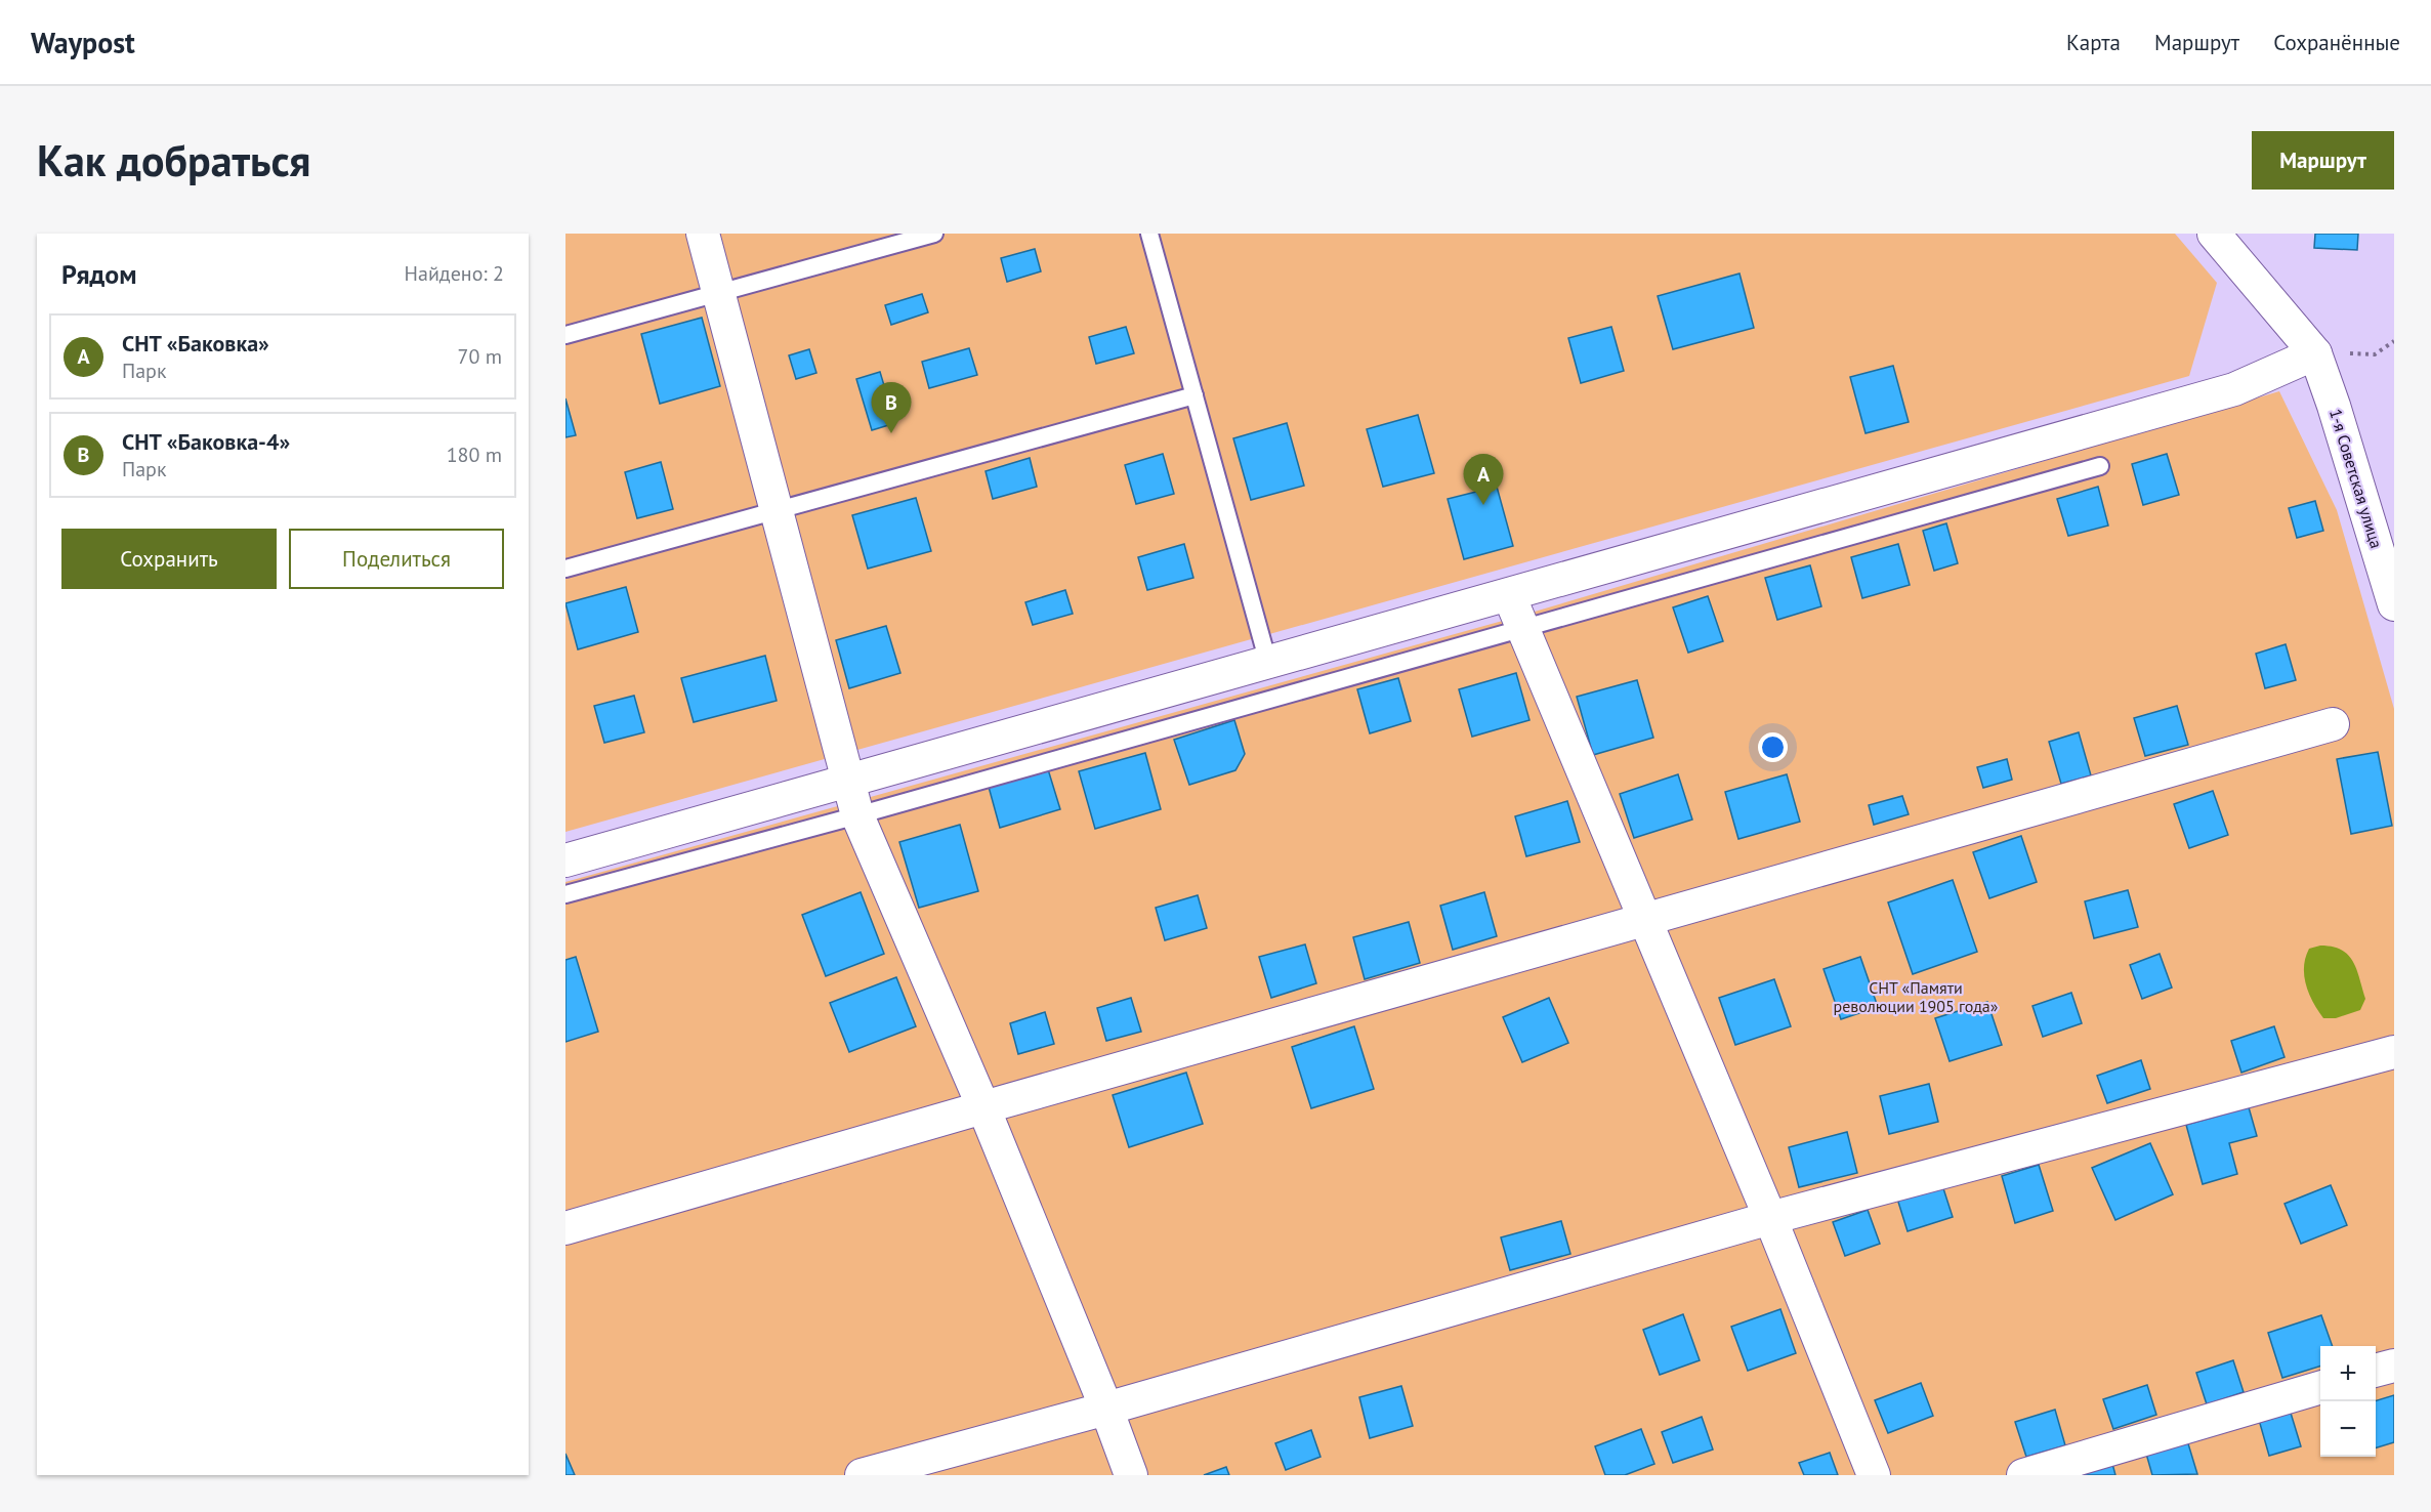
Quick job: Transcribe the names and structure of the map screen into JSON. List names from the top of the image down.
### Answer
{
  "streets": {
    "street": ["1-я Советская улица"]
  },
  "parks": ["СНТ «Памяти революции 1905 года»"],
  "page": {
    "header": "Waypost",
    "nav": ["Карта", "Маршрут", "Сохранённые"],
    "buttons": [
      "Маршрут",
      ["Сохранить", "Поделиться"]
    ],
    "title": "Как добраться",
    "heading": ["Рядом", "Найдено: 2"],
    "list": [
      {
        "mark": "A",
        "name": "СНТ «Баковка»",
        "note": "Парк",
        "value": "70 m"
      },
      {
        "mark": "B",
        "name": "СНТ «Баковка-4»",
        "note": "Парк",
        "value": "180 m"
      }
    ],
    "pins": ["B", "A"],
    "map_buttons": ["+", "−"]
  }
}
